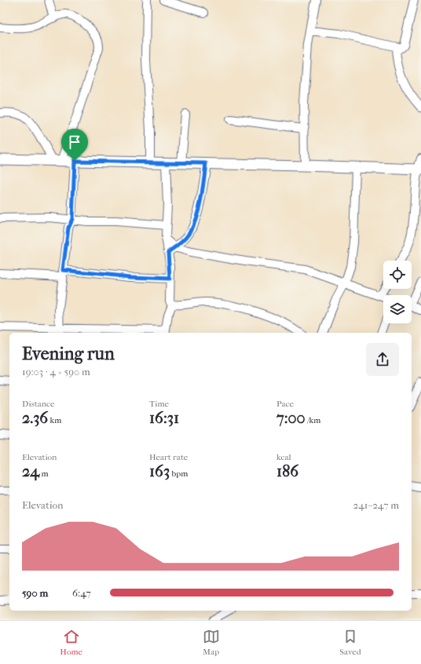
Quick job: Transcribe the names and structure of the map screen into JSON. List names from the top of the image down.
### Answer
{
  "page": {
    "heading": ["Evening run", "19:03 · 4 × 590 m"],
    "stats": [
      ["Distance", "2.36 km"],
      ["Time", "16:31"],
      ["Pace", "7:00 /km"],
      ["Elevation", "24 m"],
      ["Heart rate", "163 bpm"],
      ["kcal", "186"]
    ],
    "chart": ["Elevation", "241–247 m"],
    "list": [
      {
        "name": "590 m",
        "note": "6:47"
      }
    ],
    "tabs": ["Home", "Map", "Saved"]
  }
}
